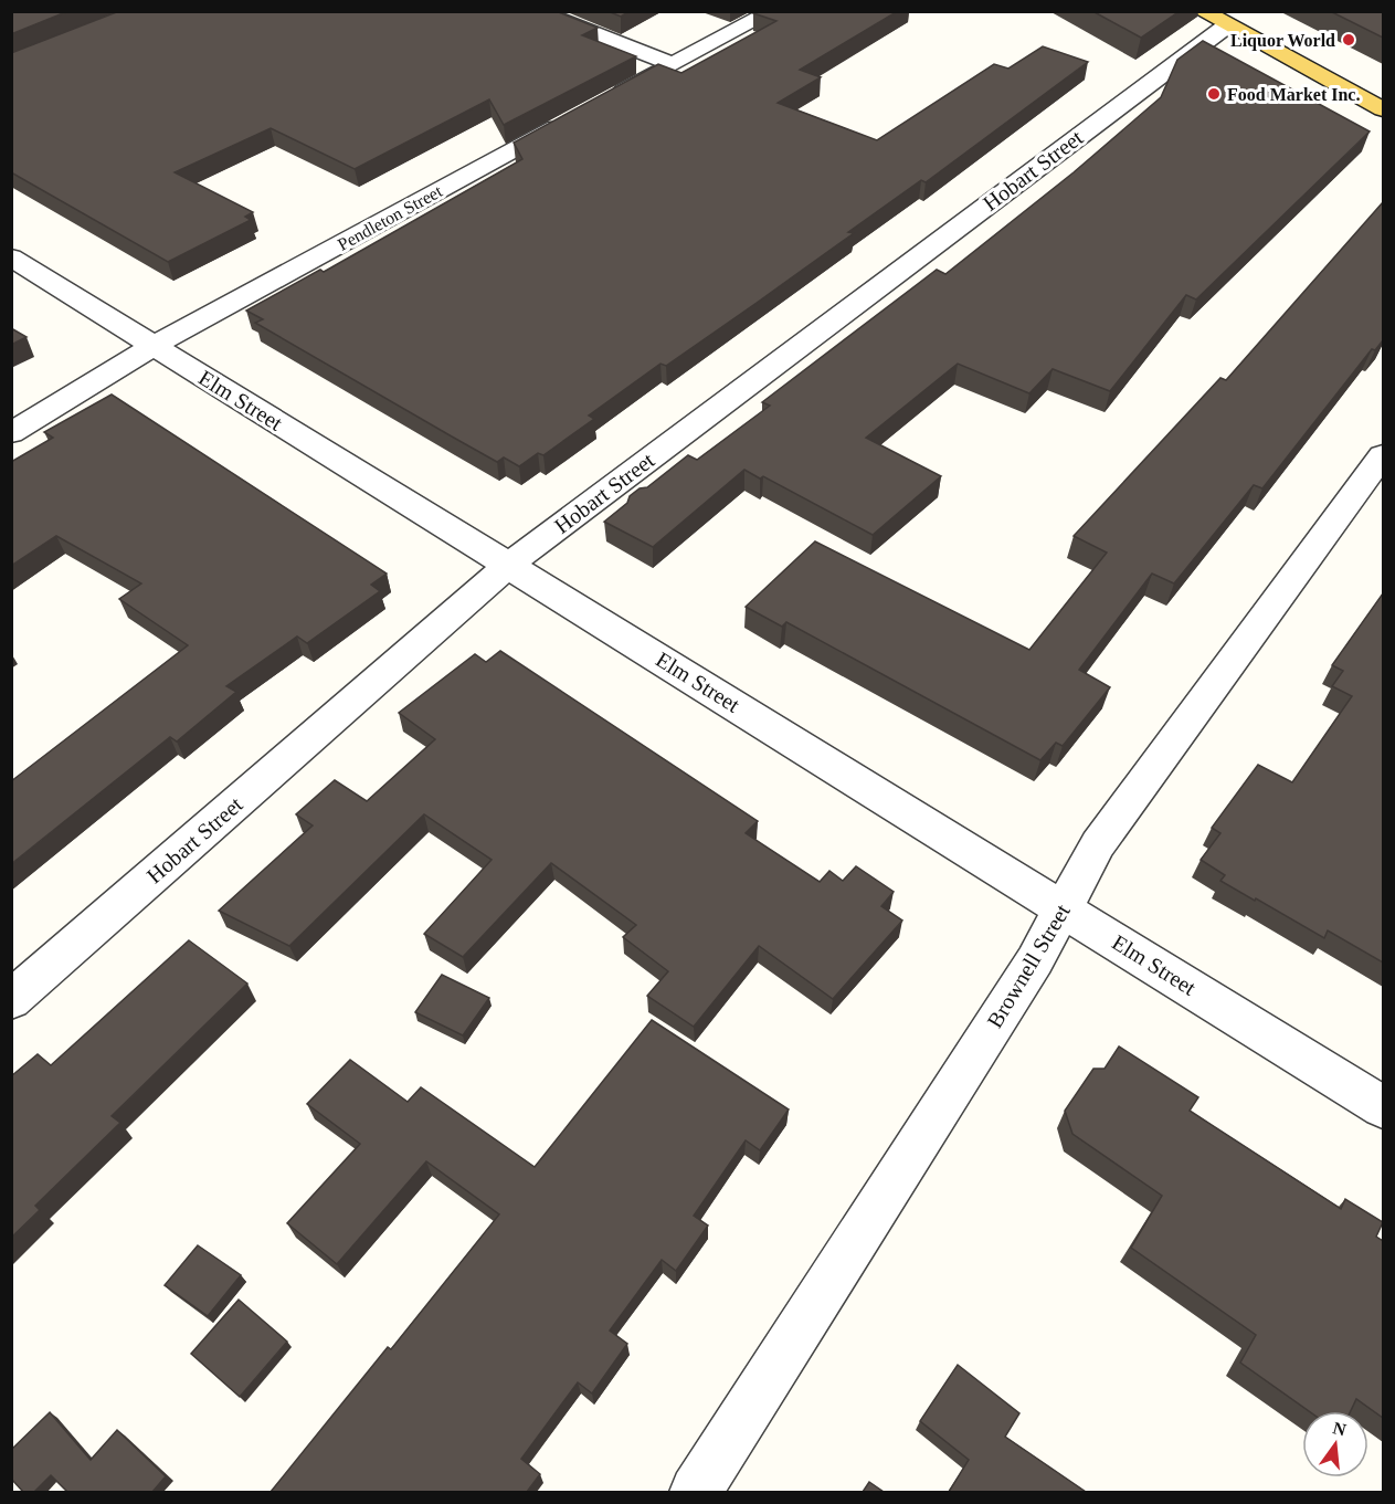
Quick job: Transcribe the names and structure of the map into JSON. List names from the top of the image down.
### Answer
{
  "streets": {
    "street": [
      "Hobart Street",
      "Pendleton Street",
      "Elm Street",
      "Brownell Street"
    ]
  },
  "crossings": [
    ["Hobart Street", "Elm Street"],
    ["Pendleton Street", "Elm Street"],
    ["Elm Street", "Brownell Street"]
  ],
  "places": ["Liquor World", "Food Market Inc."],
  "north": "top"
}
